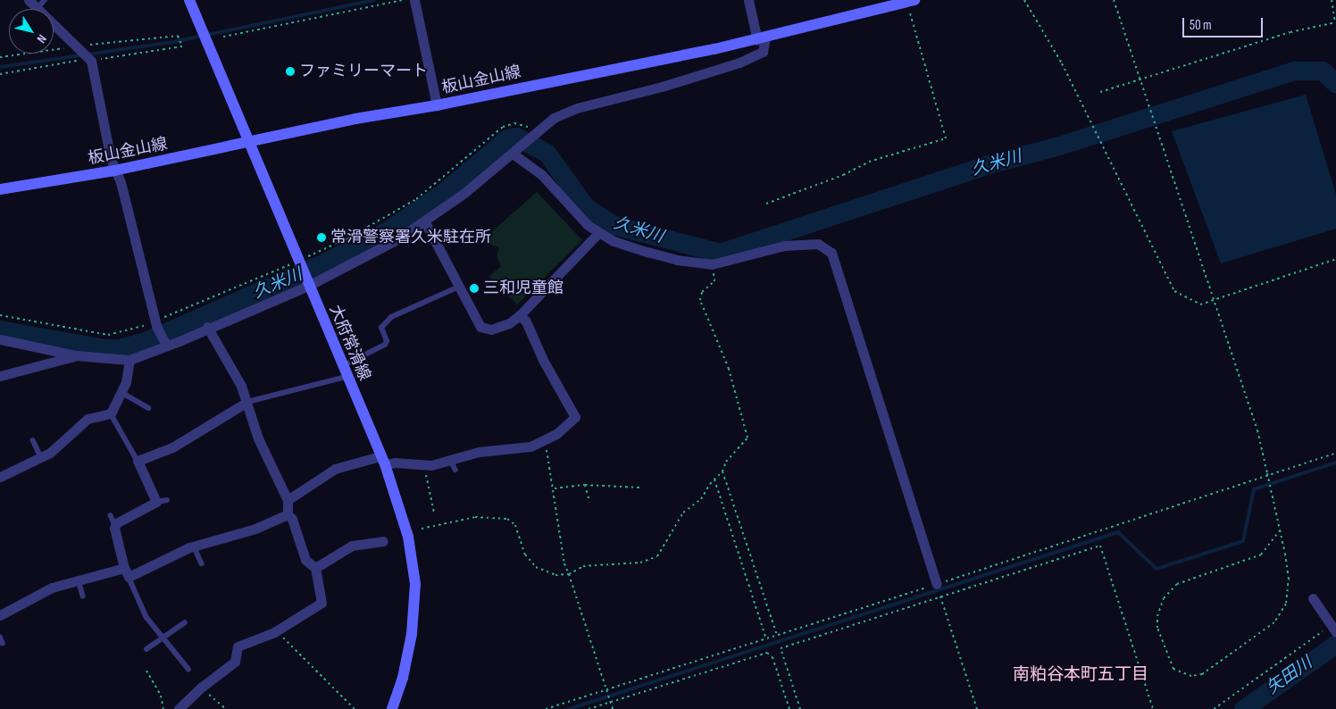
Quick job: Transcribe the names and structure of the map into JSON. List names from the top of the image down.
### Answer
{
  "streets": {
    "main road": ["板山金山線", "大府常滑線"]
  },
  "crossings": [
    ["板山金山線", "大府常滑線"]
  ],
  "districts": ["南粕谷本町五丁目"],
  "water": ["久米川", "矢田川"],
  "places": ["ファミリーマート", "常滑警察署久米駐在所", "三和児童館"],
  "scale_bar": "50 m",
  "north": "bottom right"
}
